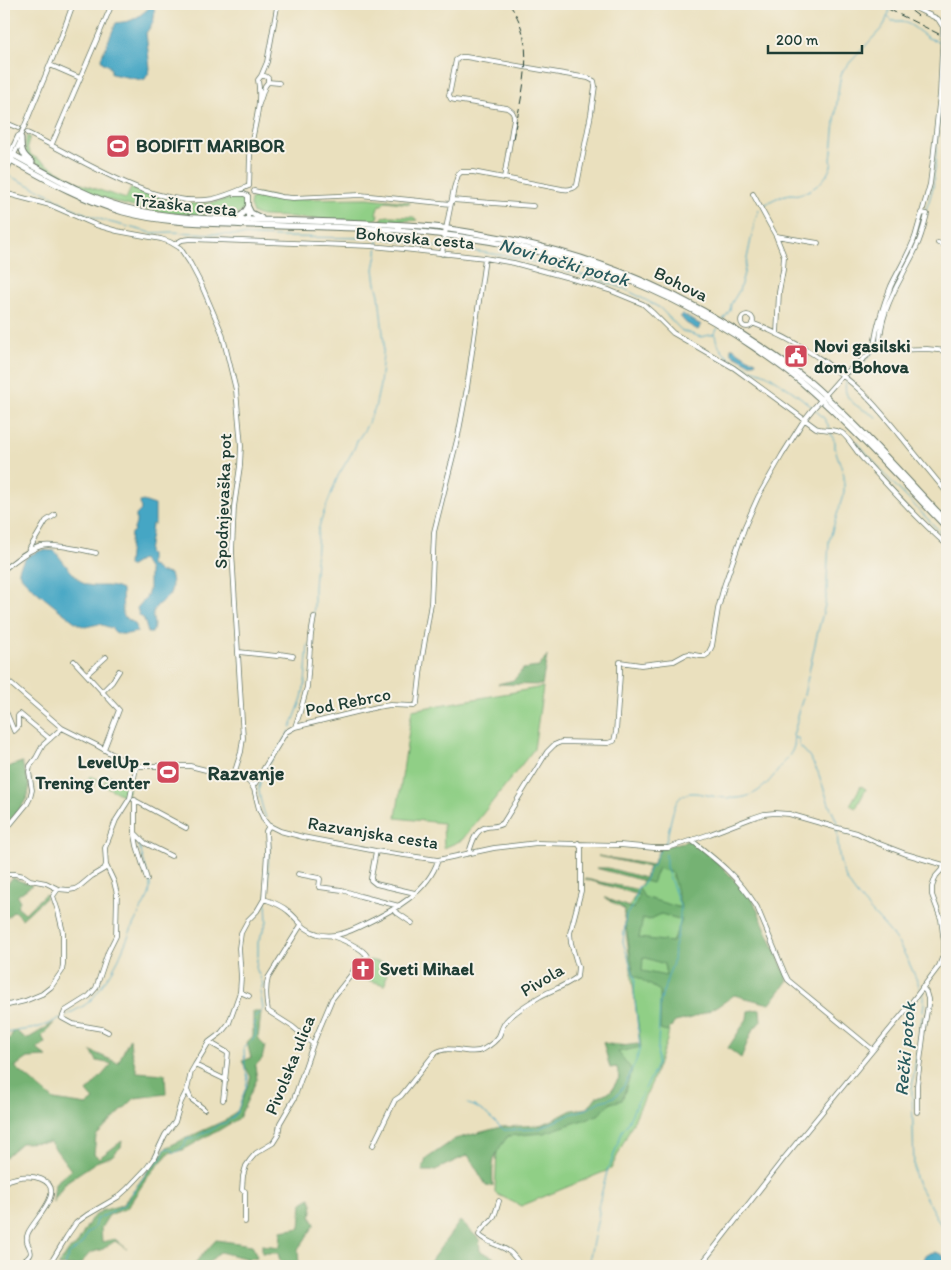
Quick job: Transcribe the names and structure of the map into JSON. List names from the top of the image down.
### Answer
{
  "streets": {
    "main road": ["Tržaška cesta", "Bohova"],
    "street": [
      "Bohovska cesta",
      "Spodnjevaška pot",
      "Pod Rebrco",
      "Razvanjska cesta",
      "Pivola",
      "Pivolska ulica"
    ]
  },
  "crossings": [
    ["Tržaška cesta", "Bohova"],
    ["Bohovska cesta", "Spodnjevaška pot"],
    ["Bohovska cesta", "Pod Rebrco"],
    ["Razvanjska cesta", "Pivola"]
  ],
  "districts": ["Razvanje"],
  "water": ["Novi hočki potok", "Rečki potok"],
  "places": {
    "sports": ["BODIFIT MARIBOR", "LevelUp - Trening Center"],
    "public building": ["Novi gasilski dom Bohova"],
    "church": ["Sveti Mihael"]
  },
  "scale_bar": "200 m"
}
